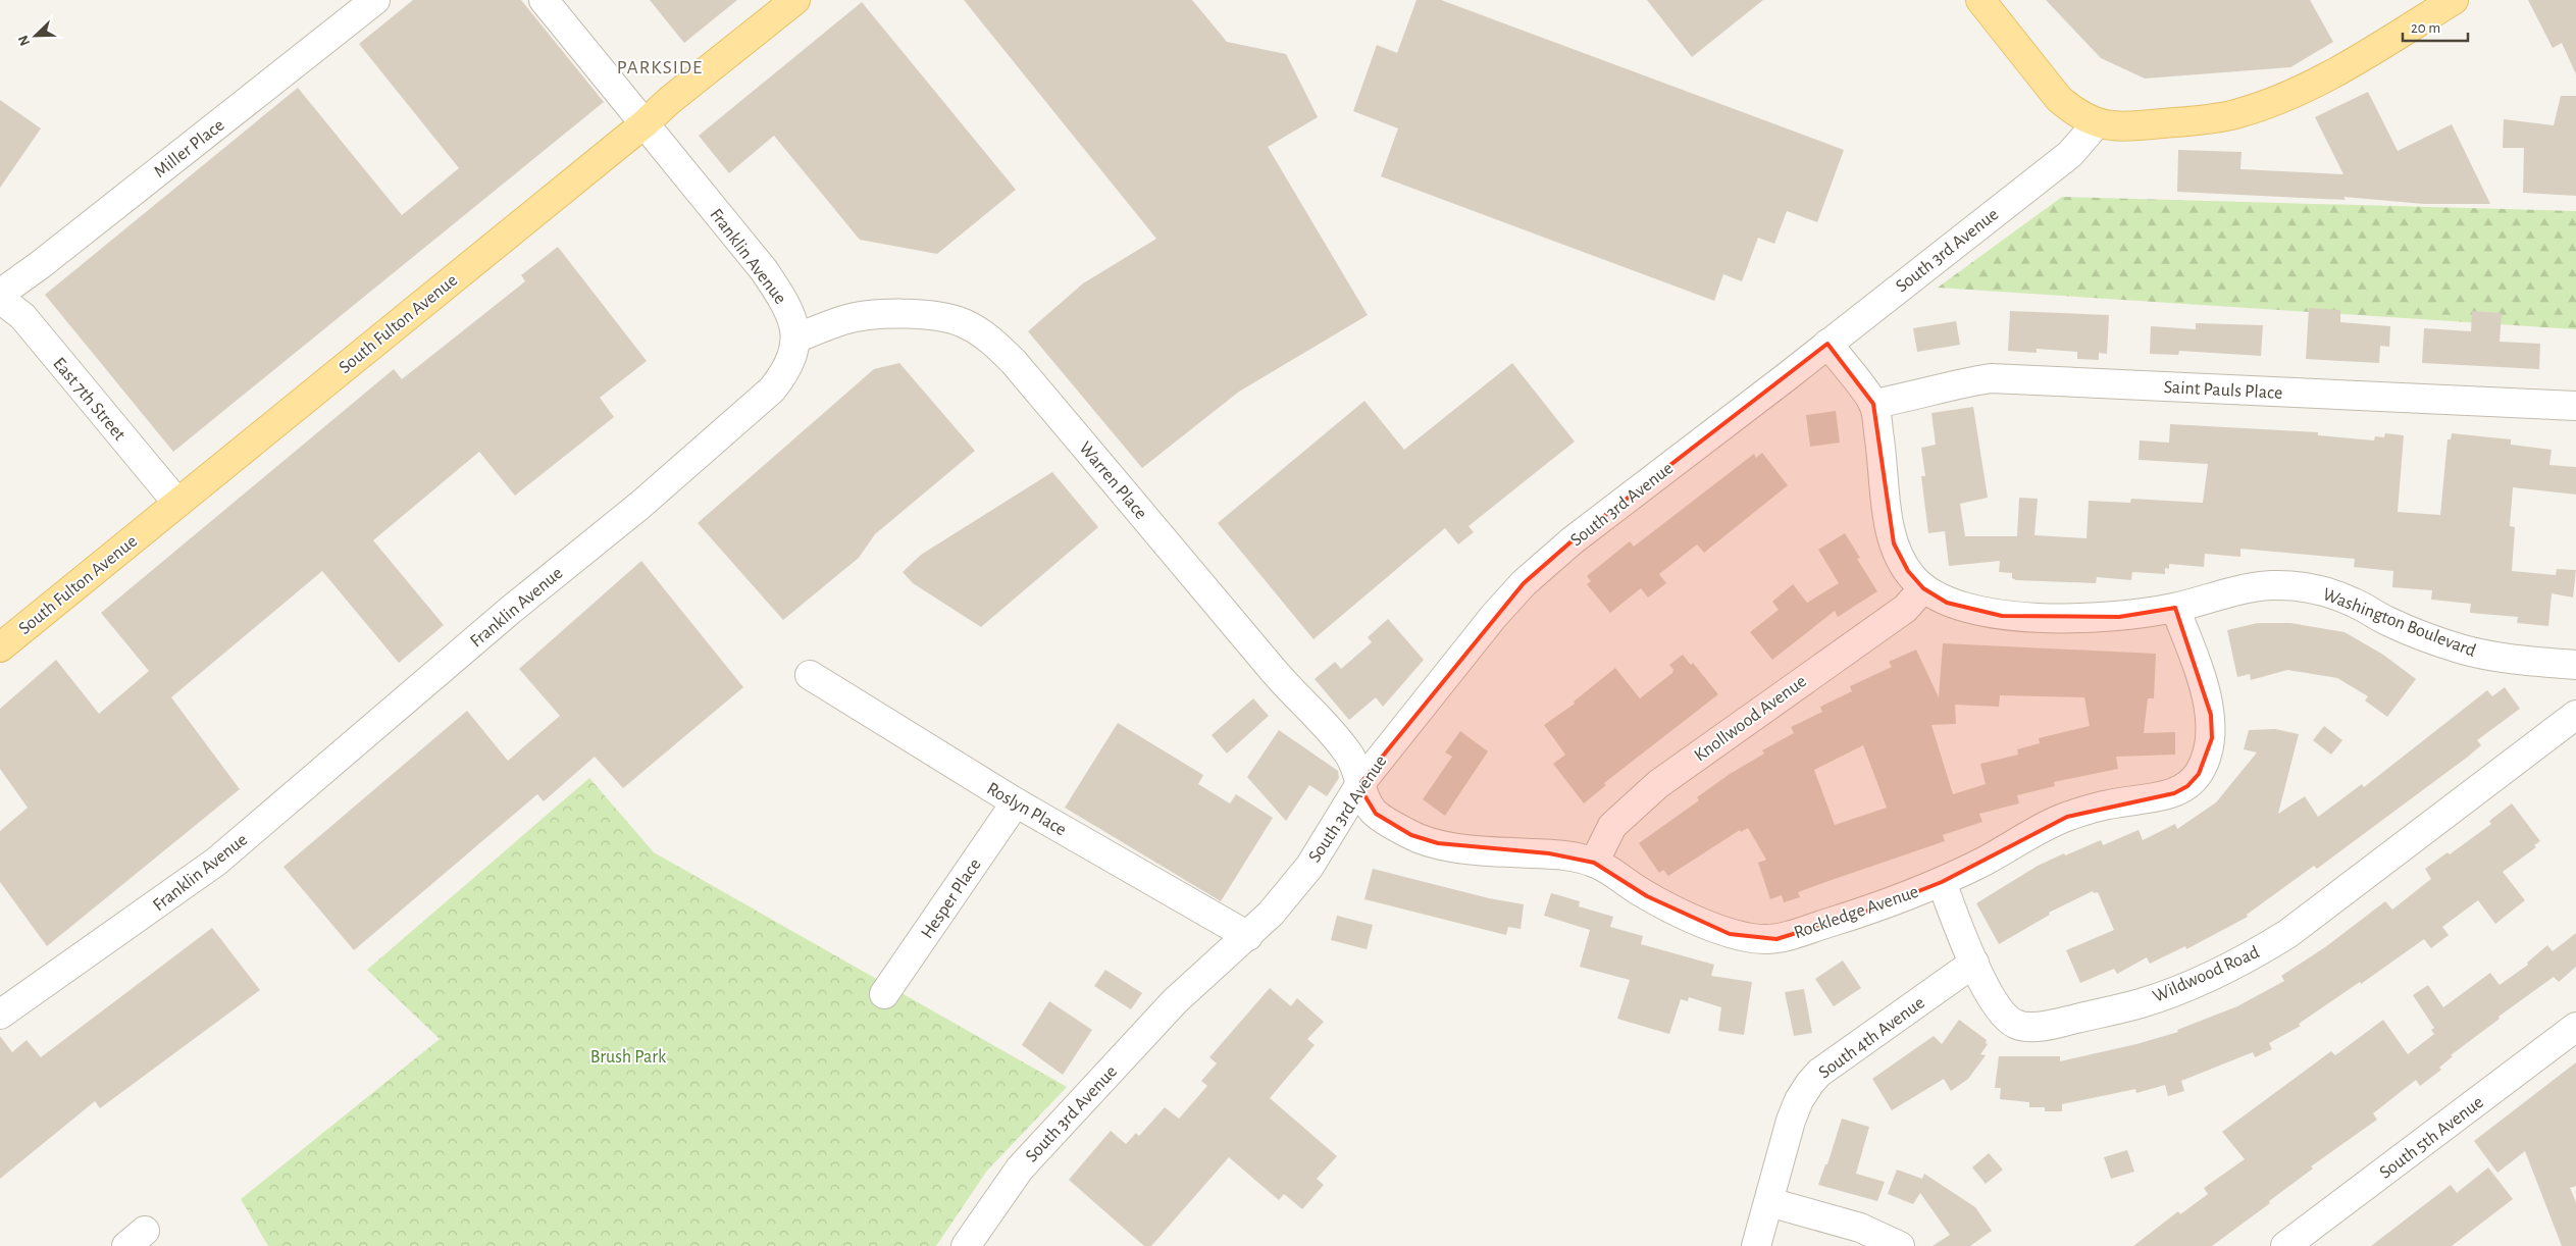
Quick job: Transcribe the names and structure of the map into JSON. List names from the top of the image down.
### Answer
{
  "streets": {
    "main road": ["South Fulton Avenue"],
    "street": [
      "Miller Place",
      "South 3rd Avenue",
      "Franklin Avenue",
      "Saint Pauls Place",
      "East 7th Street",
      "Warren Place",
      "Washington Boulevard",
      "Knollwood Avenue",
      "Roslyn Place",
      "Hesper Place",
      "Rockledge Avenue",
      "Wildwood Road",
      "South 4th Avenue",
      "South 5th Avenue"
    ]
  },
  "crossings": [
    ["South 3rd Avenue", "Warren Place"],
    ["South 3rd Avenue", "Roslyn Place"],
    ["South 3rd Avenue", "Rockledge Avenue"],
    ["Franklin Avenue", "South Fulton Avenue"],
    ["Franklin Avenue", "Warren Place"],
    ["South Fulton Avenue", "East 7th Street"],
    ["Saint Pauls Place", "Washington Boulevard"],
    ["Warren Place", "Rockledge Avenue"],
    ["Washington Boulevard", "Knollwood Avenue"],
    ["Washington Boulevard", "Rockledge Avenue"],
    ["Knollwood Avenue", "Rockledge Avenue"],
    ["Roslyn Place", "Hesper Place"],
    ["Rockledge Avenue", "Wildwood Road"],
    ["Wildwood Road", "South 4th Avenue"]
  ],
  "districts": ["PARKSIDE"],
  "parks": ["Brush Park"],
  "scale_bar": "20 m",
  "north": "bottom left"
}
